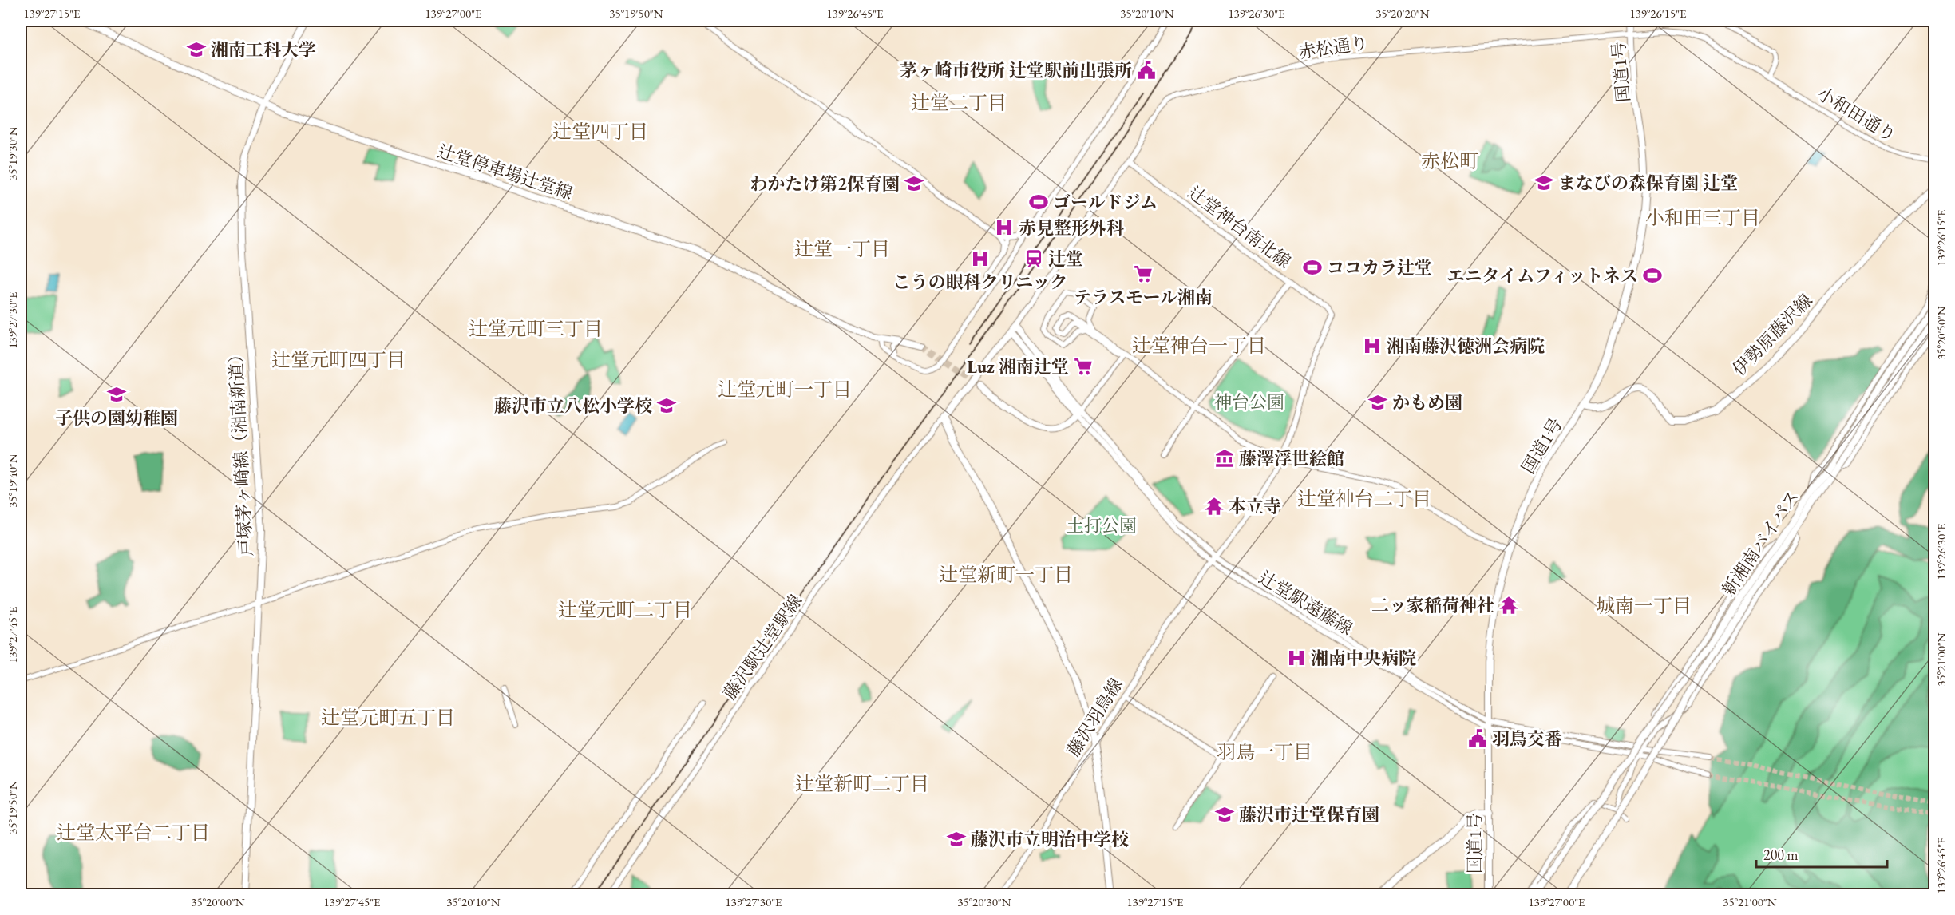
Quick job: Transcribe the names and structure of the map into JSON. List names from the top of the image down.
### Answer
{
  "streets": {
    "highway": ["国道1号", "新湘南バイパス"],
    "main road": [
      "辻堂停車場辻堂線",
      "伊勢原藤沢線",
      "戸塚茅ヶ崎線（湘南新道）",
      "藤沢駅辻堂駅線"
    ],
    "street": [
      "赤松通り",
      "小和田通り",
      "辻堂神台南北線",
      "辻堂駅遠藤線",
      "藤沢羽鳥線"
    ]
  },
  "crossings": [
    ["赤松通り", "国道1号"],
    ["赤松通り", "小和田通り"],
    ["赤松通り", "辻堂神台南北線"],
    ["国道1号", "伊勢原藤沢線"],
    ["国道1号", "辻堂駅遠藤線"],
    ["辻堂停車場辻堂線", "戸塚茅ヶ崎線（湘南新道）"],
    ["辻堂神台南北線", "藤沢羽鳥線"],
    ["辻堂駅遠藤線", "藤沢羽鳥線"]
  ],
  "districts": [
    "辻堂二丁目",
    "辻堂四丁目",
    "赤松町",
    "小和田三丁目",
    "辻堂一丁目",
    "辻堂元町三丁目",
    "辻堂神台一丁目",
    "辻堂元町四丁目",
    "辻堂元町一丁目",
    "辻堂神台二丁目",
    "辻堂新町一丁目",
    "城南一丁目",
    "辻堂元町二丁目",
    "辻堂元町五丁目",
    "羽鳥一丁目",
    "辻堂新町二丁目",
    "辻堂太平台二丁目"
  ],
  "parks": ["神台公園", "土打公園"],
  "places": {
    "school or university": [
      "湘南工科大学",
      "まなびの森保育園 辻堂",
      "わかたけ第2保育園",
      "子供の園幼稚園",
      "かもめ園",
      "藤沢市立八松小学校",
      "藤沢市辻堂保育園",
      "藤沢市立明治中学校"
    ],
    "public building": ["茅ヶ崎市役所 辻堂駅前出張所", "羽鳥交番"],
    "sports": ["ゴールドジム", "ココカラ辻堂", "エニタイムフィットネス"],
    "hospital": [
      "赤見整形外科",
      "こうの眼科クリニック",
      "湘南藤沢徳洲会病院",
      "湘南中央病院"
    ],
    "station": ["辻堂"],
    "supermarket": ["テラスモール湘南", "Luz 湘南辻堂"],
    "museum": ["藤澤浮世絵館"],
    "temple": ["本立寺", "二ッ家稲荷神社"]
  },
  "scale_bar": "200 m",
  "coordinates": [
    "139°27'15\"E",
    "139°27'00\"E",
    "35°19'50\"N",
    "139°26'45\"E",
    "35°20'10\"N",
    "139°26'30\"E",
    "35°20'20\"N",
    "139°26'15\"E",
    "35°19'30\"N",
    "139°27'30\"E",
    "35°20'50\"N",
    "35°19'40\"N",
    "139°27'45\"E",
    "35°21'00\"N",
    "35°20'00\"N",
    "35°20'30\"N"
  ]
}
